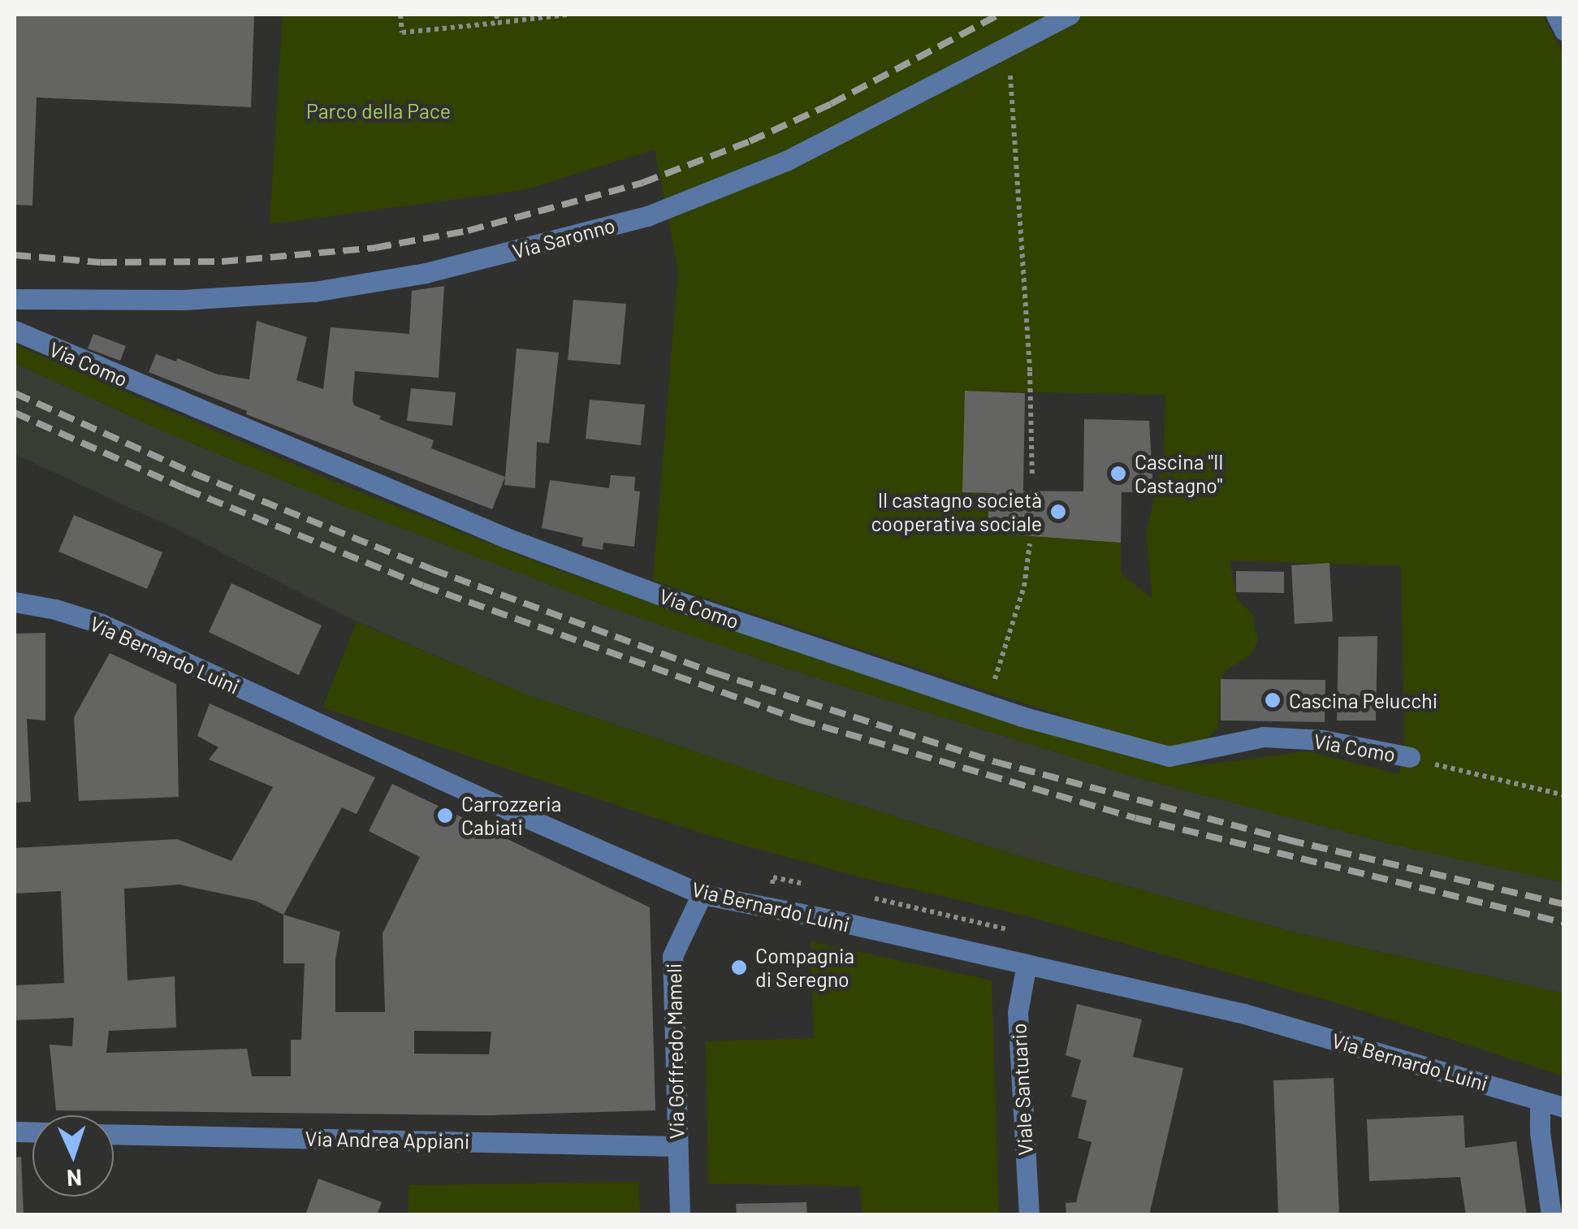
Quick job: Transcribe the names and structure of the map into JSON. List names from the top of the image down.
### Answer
{
  "streets": {
    "street": [
      "Via Saronno",
      "Via Como",
      "Via Bernardo Luini",
      "Via Goffredo Mameli",
      "Viale Santuario",
      "Via Andrea Appiani"
    ]
  },
  "crossings": [
    ["Via Bernardo Luini", "Via Goffredo Mameli"],
    ["Via Bernardo Luini", "Viale Santuario"],
    ["Via Goffredo Mameli", "Via Andrea Appiani"]
  ],
  "parks": ["Parco della Pace"],
  "places": [
    "Cascina \"Il Castagno\"",
    "Il castagno società cooperativa sociale",
    "Cascina Pelucchi",
    "Carrozzeria Cabiati",
    "Compagnia di Seregno"
  ],
  "north": "bottom"
}
